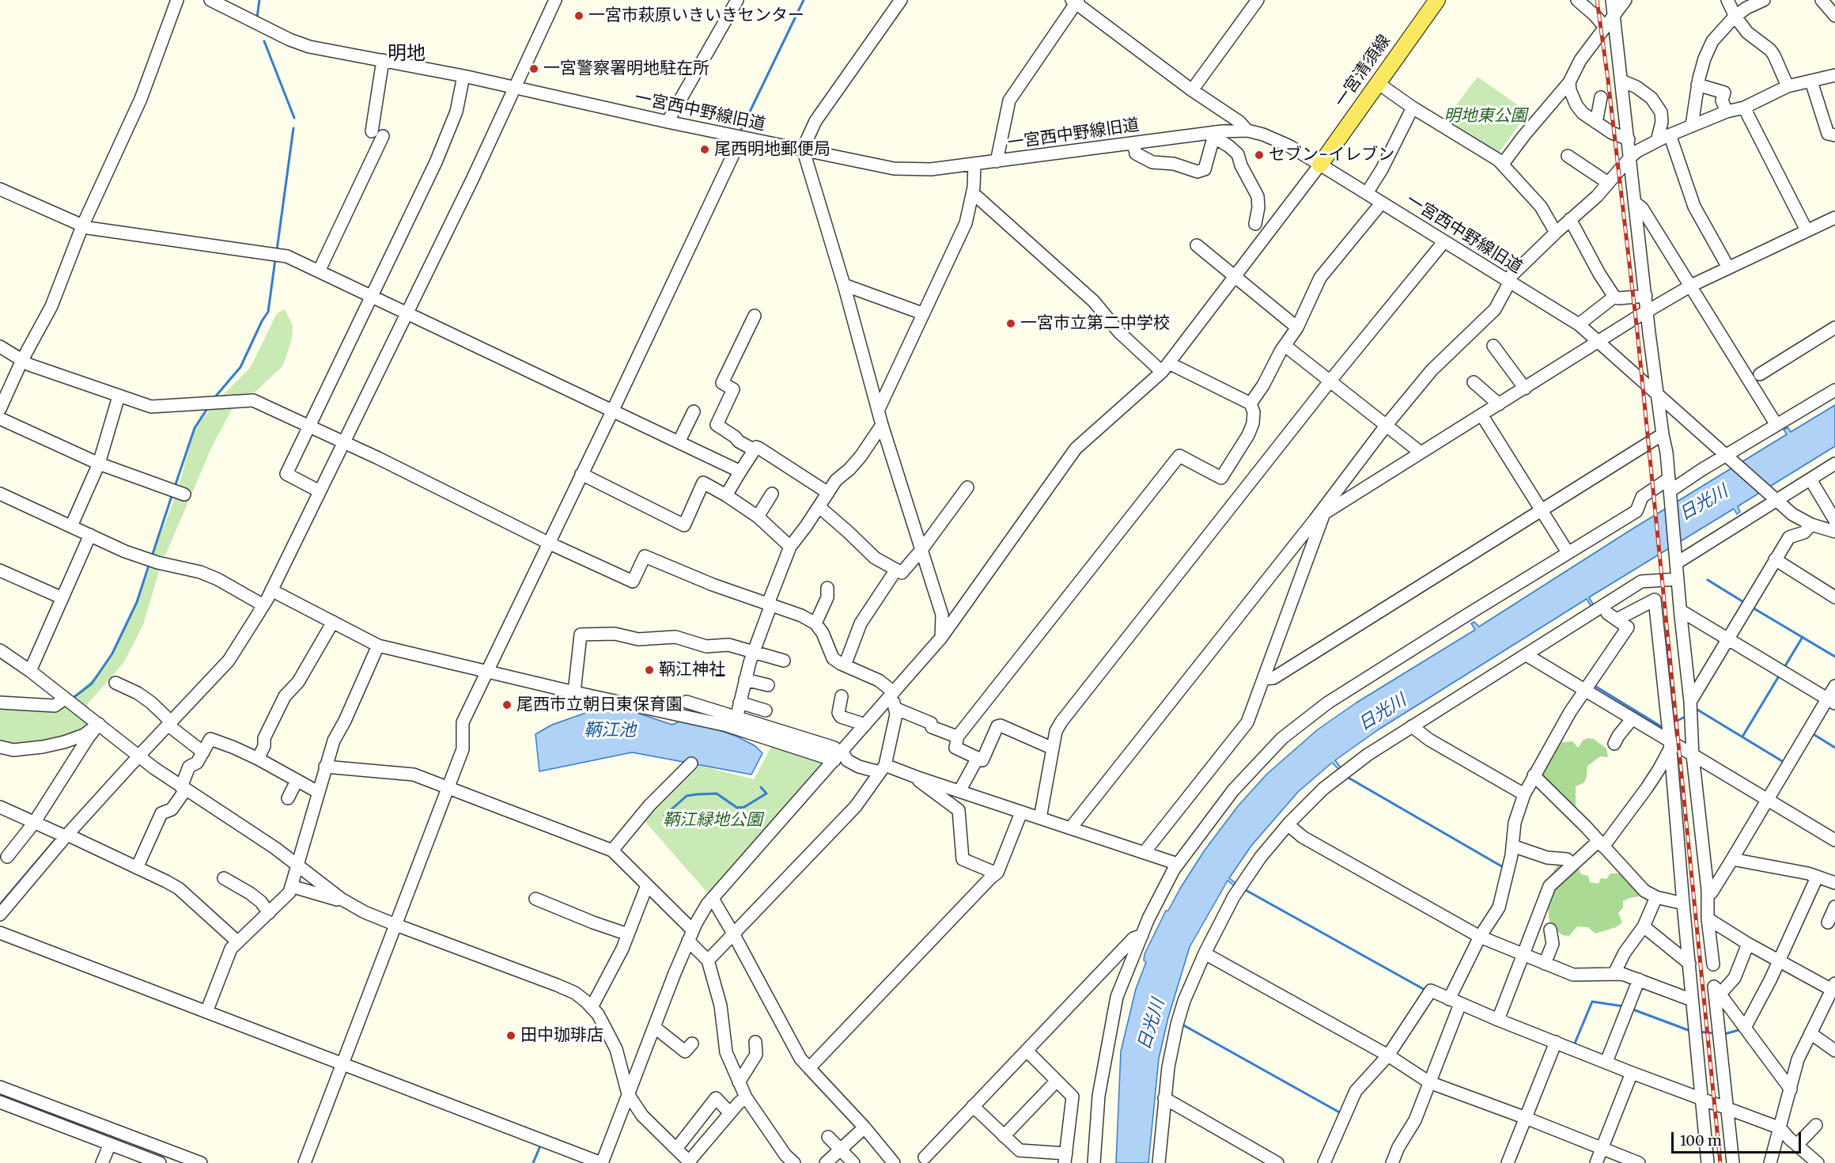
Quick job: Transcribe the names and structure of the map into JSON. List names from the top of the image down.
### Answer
{
  "streets": {
    "main road": ["一宮清須線"],
    "street": ["一宮西中野線旧道"]
  },
  "crossings": [
    ["一宮清須線", "一宮西中野線旧道"]
  ],
  "districts": ["明地"],
  "water": ["日光川", "鞆江池"],
  "parks": ["明地東公園", "鞆江緑地公園"],
  "places": [
    "一宮市萩原いきいきセンター",
    "一宮警察署明地駐在所",
    "尾西明地郵便局",
    "セブン-イレブン",
    "一宮市立第二中学校",
    "鞆江神社",
    "尾西市立朝日東保育園",
    "田中珈琲店"
  ],
  "scale_bar": "100 m"
}
